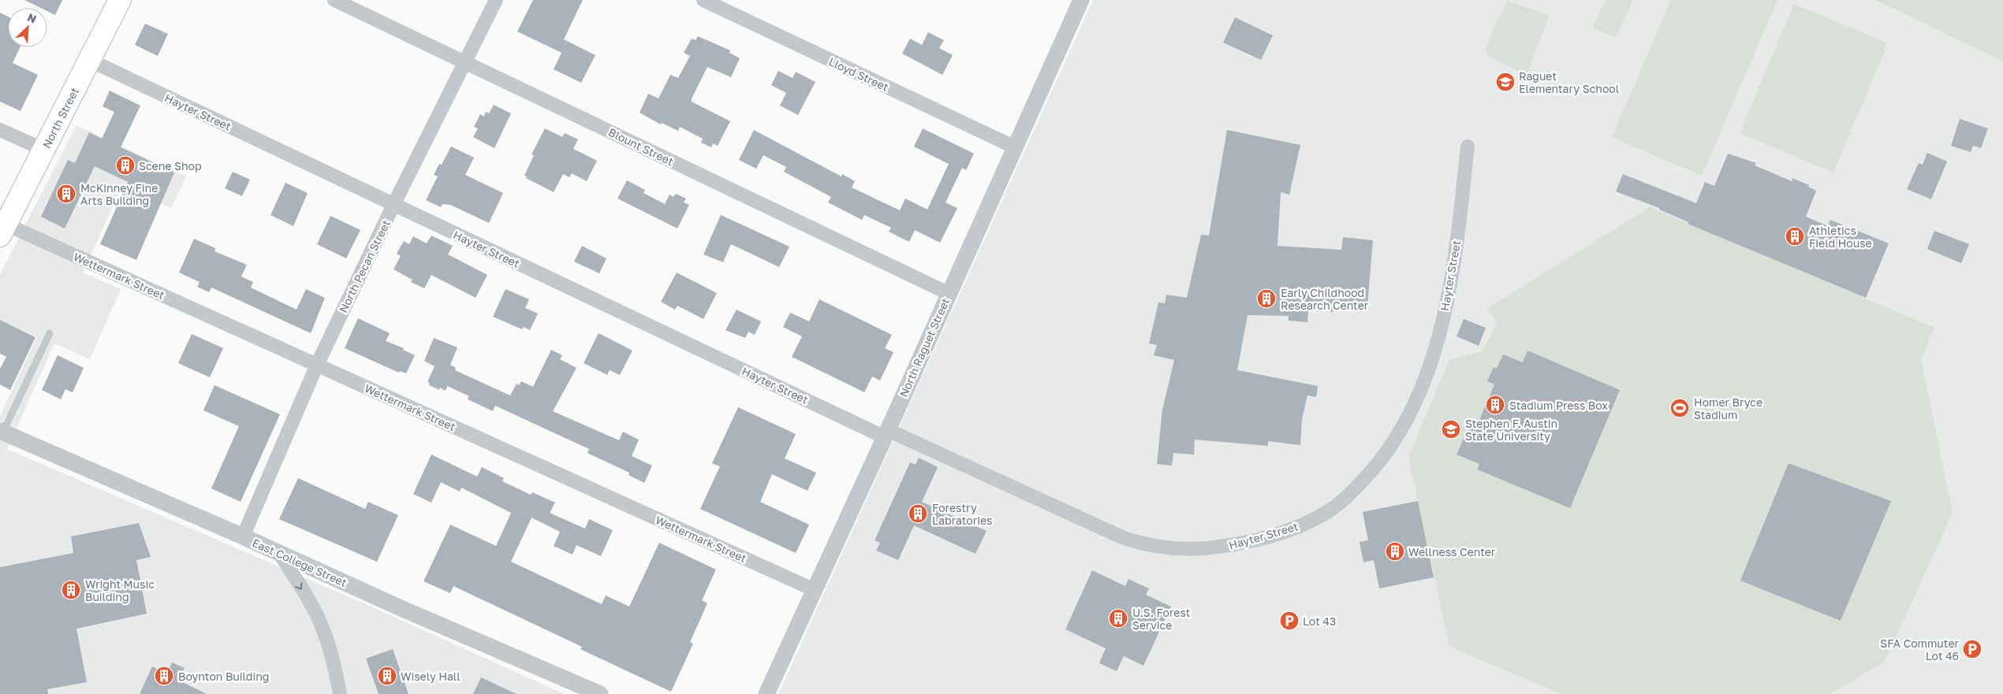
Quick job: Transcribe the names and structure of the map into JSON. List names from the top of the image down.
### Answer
{
  "streets": {
    "main road": ["North Street"],
    "street": [
      "Lloyd Street",
      "Hayter Street",
      "Blount Street",
      "North Pecan Street",
      "Wettermark Street",
      "North Raguet Street",
      "East College Street"
    ]
  },
  "crossings": [
    ["Lloyd Street", "North Raguet Street"],
    ["Hayter Street", "North Street"],
    ["Hayter Street", "North Pecan Street"],
    ["Hayter Street", "North Raguet Street"],
    ["North Street", "Wettermark Street"],
    ["Blount Street", "North Pecan Street"],
    ["Blount Street", "North Raguet Street"],
    ["North Pecan Street", "Wettermark Street"],
    ["North Pecan Street", "East College Street"],
    ["Wettermark Street", "North Raguet Street"]
  ],
  "places": {
    "school or university": ["Raguet Elementary School", "Stephen F. Austin State University"],
    "building": [
      "Scene Shop",
      "McKinney Fine Arts Building",
      "Athletics Field House",
      "Early Childhood Research Center",
      "Stadium Press Box",
      "Forestry Labratories",
      "Wellness Center",
      "Wright Music Building",
      "U.S. Forest Service",
      "Boynton Building",
      "Wisely Hall"
    ],
    "sports": ["Homer Bryce Stadium"],
    "parking": ["Lot 43", "SFA Commuter Lot 46"]
  },
  "north": "top right"
}
